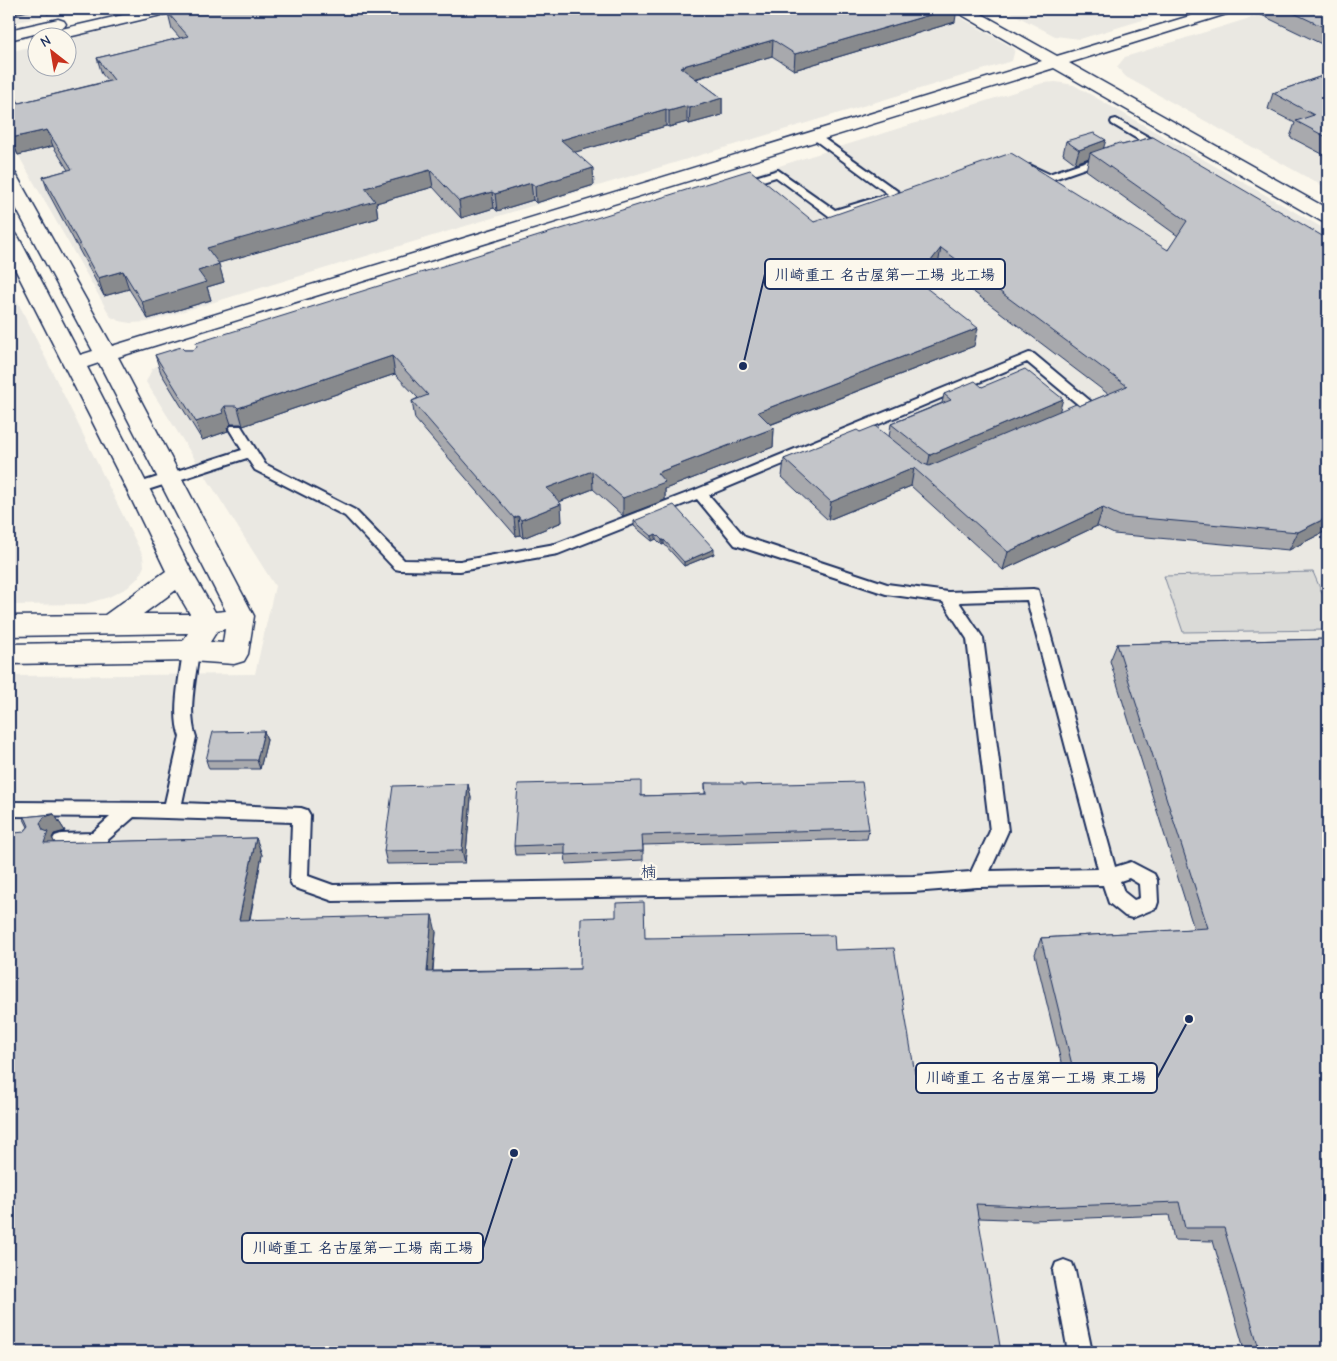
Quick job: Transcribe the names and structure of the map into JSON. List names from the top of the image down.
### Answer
{
  "districts": ["楠"],
  "places": ["川崎重工 名古屋第一工場 北工場", "川崎重工 名古屋第一工場 東工場", "川崎重工 名古屋第一工場 南工場"],
  "north": "top left"
}
